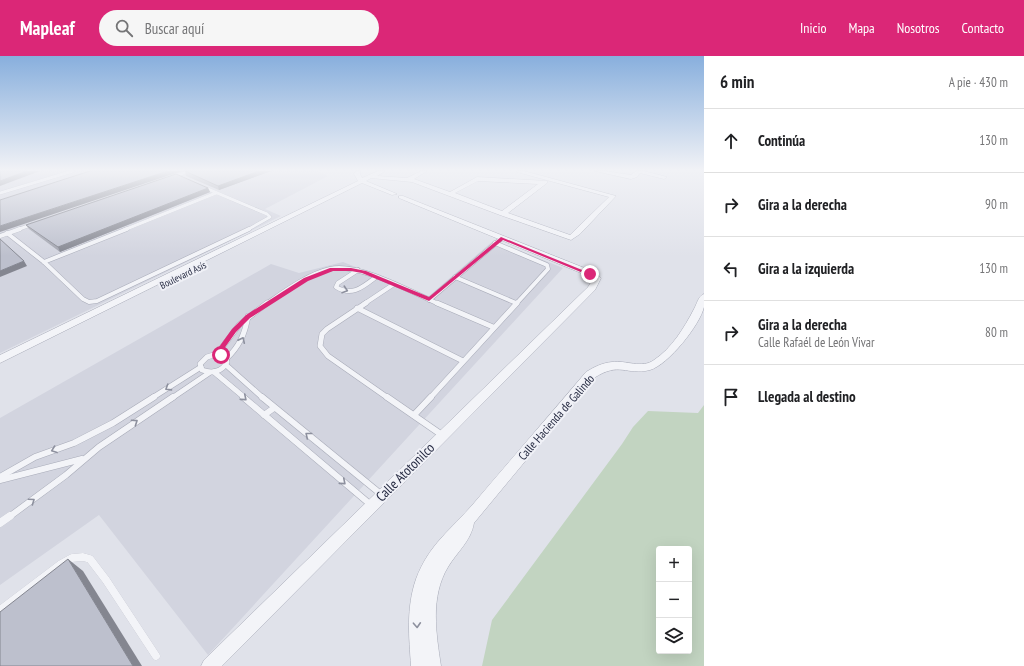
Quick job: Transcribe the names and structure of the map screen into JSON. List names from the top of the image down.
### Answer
{
  "streets": {
    "street": ["Boulevard Asís", "Calle Hacienda de Galindo", "Calle Atotonilco"]
  },
  "page": {
    "header": "Mapleaf",
    "search": "Buscar aquí",
    "nav": [
      "Inicio",
      "Mapa",
      "Nosotros",
      "Contacto"
    ],
    "heading": ["6 min", "A pie · 430 m"],
    "list": [
      ["Continúa", "130 m"],
      ["Gira a la derecha", "90 m"],
      ["Gira a la izquierda", "130 m"],
      ["Gira a la derecha", "Calle Rafaél de León Vivar", "80 m"],
      "Llegada al destino"
    ],
    "map_buttons": ["+", "−"]
  }
}
